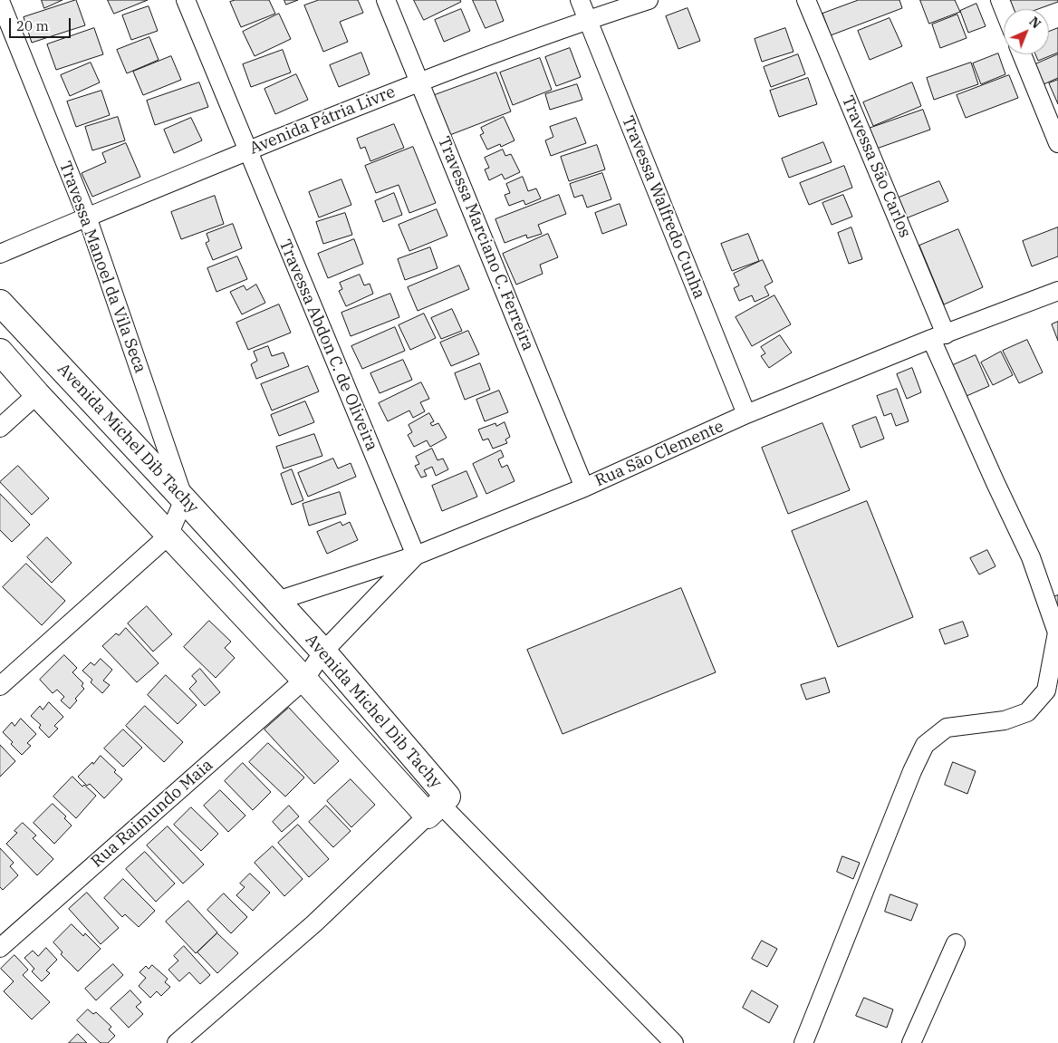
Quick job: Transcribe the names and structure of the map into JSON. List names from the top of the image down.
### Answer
{
  "streets": {
    "street": [
      "Avenida Pátria Livre",
      "Travessa São Carlos",
      "Travessa Walfredo Cunha",
      "Travessa Marciano C. Ferreira",
      "Travessa Manoel da Vila Seca",
      "Travessa Abdon C. de Oliveira",
      "Avenida Michel Dib Tachy",
      "Rua São Clemente",
      "Rua Raimundo Maia"
    ]
  },
  "crossings": [
    ["Avenida Pátria Livre", "Travessa Walfredo Cunha"],
    ["Avenida Pátria Livre", "Travessa Marciano C. Ferreira"],
    ["Avenida Pátria Livre", "Travessa Manoel da Vila Seca"],
    ["Avenida Pátria Livre", "Travessa Abdon C. de Oliveira"],
    ["Travessa São Carlos", "Rua São Clemente"],
    ["Travessa Walfredo Cunha", "Rua São Clemente"],
    ["Travessa Marciano C. Ferreira", "Rua São Clemente"],
    ["Travessa Manoel da Vila Seca", "Avenida Michel Dib Tachy"],
    ["Travessa Abdon C. de Oliveira", "Rua São Clemente"],
    ["Avenida Michel Dib Tachy", "Rua São Clemente"],
    ["Avenida Michel Dib Tachy", "Rua Raimundo Maia"],
    ["Rua São Clemente", "Rua Raimundo Maia"]
  ],
  "scale_bar": "20 m",
  "north": "top right"
}
